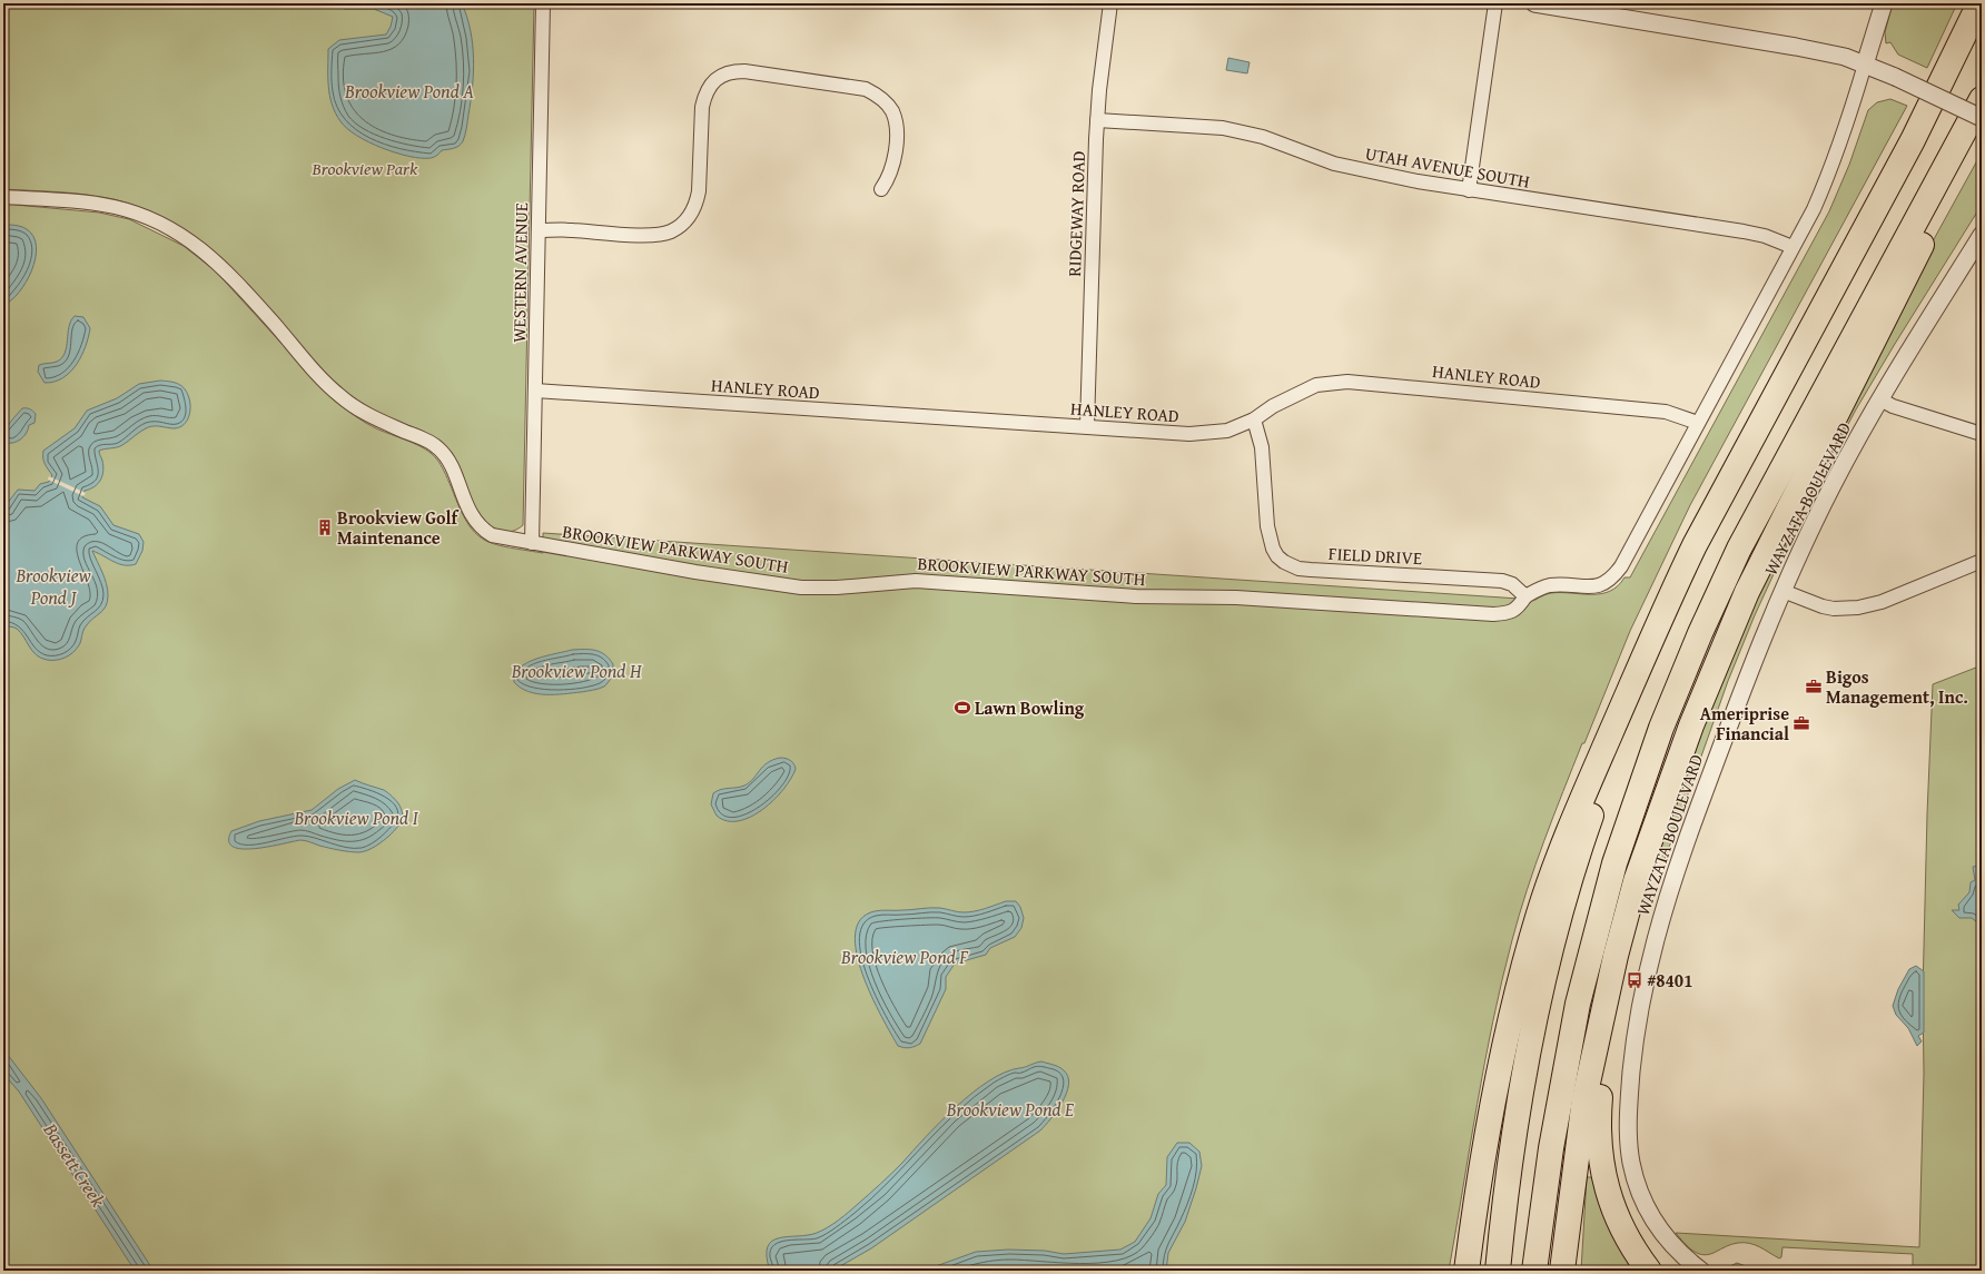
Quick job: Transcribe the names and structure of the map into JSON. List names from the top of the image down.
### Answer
{
  "streets": {
    "street": [
      "UTAH AVENUE SOUTH",
      "RIDGEWAY ROAD",
      "WESTERN AVENUE",
      "HANLEY ROAD",
      "WAYZATA BOULEVARD",
      "BROOKVIEW PARKWAY SOUTH",
      "FIELD DRIVE"
    ]
  },
  "crossings": [
    ["UTAH AVENUE SOUTH", "RIDGEWAY ROAD"],
    ["RIDGEWAY ROAD", "HANLEY ROAD"],
    ["WESTERN AVENUE", "HANLEY ROAD"],
    ["WESTERN AVENUE", "BROOKVIEW PARKWAY SOUTH"],
    ["HANLEY ROAD", "FIELD DRIVE"],
    ["BROOKVIEW PARKWAY SOUTH", "FIELD DRIVE"]
  ],
  "water": [
    "Brookview Pond A",
    "Brookview Pond J",
    "Brookview Pond H",
    "Brookview Pond I",
    "Brookview Pond F",
    "Brookview Pond E",
    "Bassett Creek"
  ],
  "parks": ["Brookview Park"],
  "places": {
    "building": ["Brookview Golf Maintenance"],
    "office": ["Bigos Management, Inc.", "Ameriprise Financial"],
    "sports": ["Lawn Bowling"],
    "bus stop": ["#8401"]
  }
}
